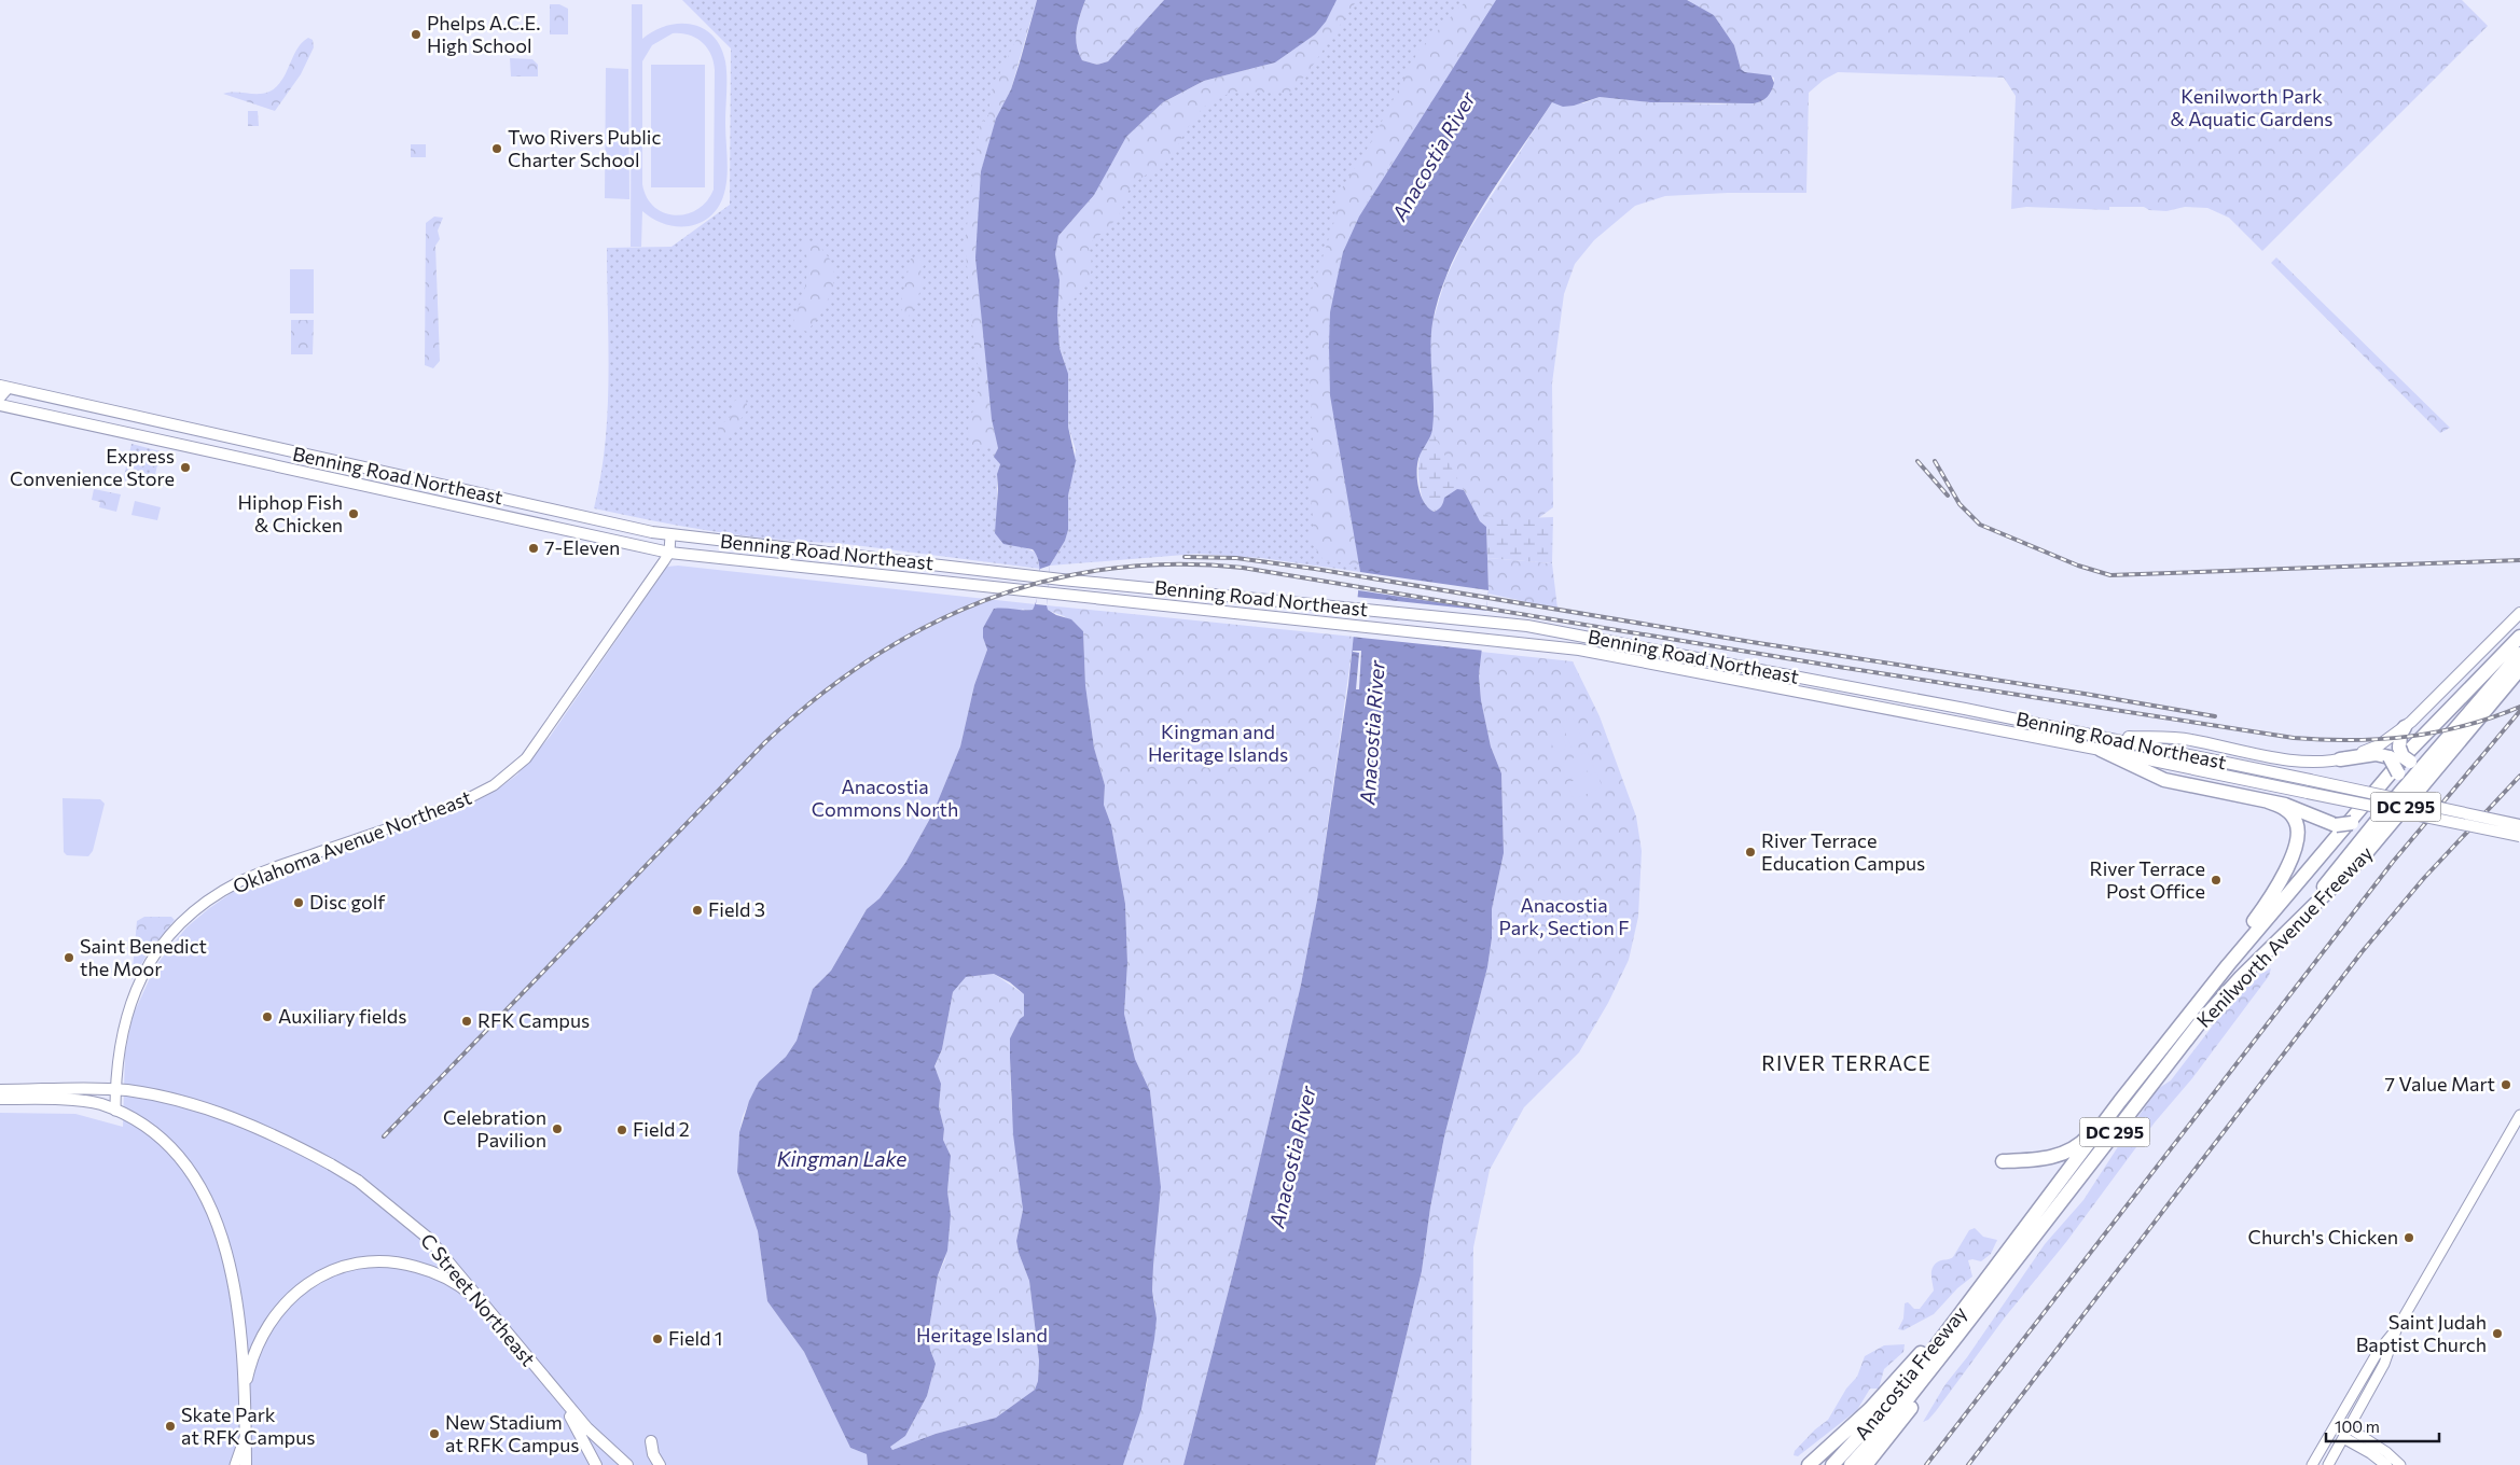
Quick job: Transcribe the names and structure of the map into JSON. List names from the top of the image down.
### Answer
{
  "streets": {
    "highway": ["DC 295", "Kenilworth Avenue Freeway", "Anacostia Freeway"],
    "main road": ["Benning Road Northeast", "C Street Northeast"],
    "street": ["Oklahoma Avenue Northeast"]
  },
  "crossings": [
    ["Benning Road Northeast", "Oklahoma Avenue Northeast"],
    ["Oklahoma Avenue Northeast", "C Street Northeast"],
    ["Kenilworth Avenue Freeway", "Anacostia Freeway"]
  ],
  "districts": ["RIVER TERRACE"],
  "water": ["Anacostia River", "Kingman Lake"],
  "parks": [
    "Kenilworth Park & Aquatic Gardens",
    "Kingman and Heritage Islands",
    "Anacostia Commons North",
    "Anacostia Park, Section F",
    "Heritage Island"
  ],
  "places": [
    "Phelps A.C.E. High School",
    "Two Rivers Public Charter School",
    "Express Convenience Store",
    "Hiphop Fish & Chicken",
    "7-Eleven",
    "River Terrace Education Campus",
    "River Terrace Post Office",
    "Disc golf",
    "Field 3",
    "Saint Benedict the Moor",
    "Auxiliary fields",
    "RFK Campus",
    "7 Value Mart",
    "Celebration Pavilion",
    "Field 2",
    "Church's Chicken",
    "Saint Judah Baptist Church",
    "Field 1",
    "Skate Park at RFK Campus",
    "New Stadium at RFK Campus"
  ],
  "scale_bar": "100 m"
}
